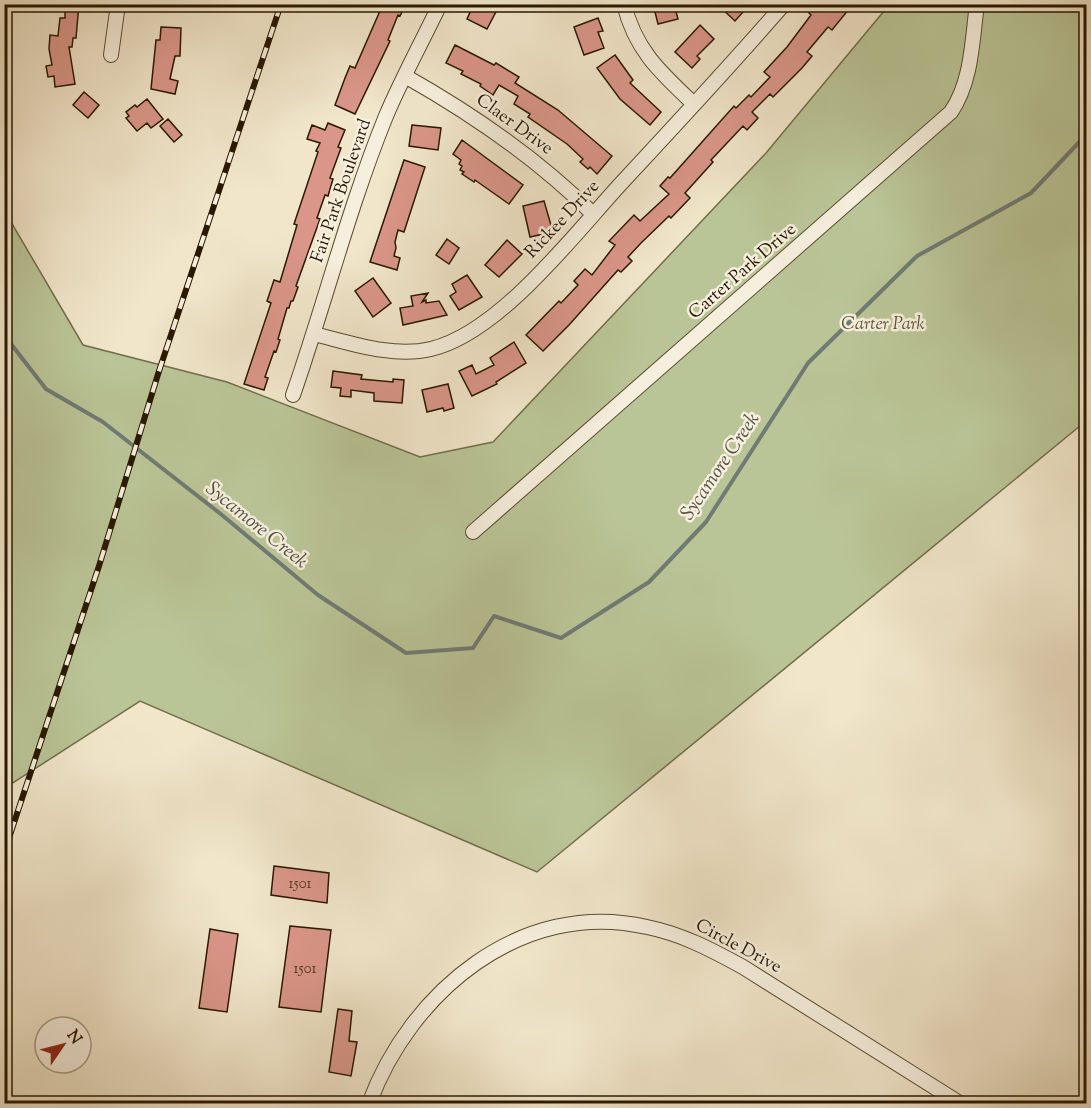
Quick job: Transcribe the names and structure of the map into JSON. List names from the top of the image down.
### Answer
{
  "streets": {
    "street": [
      "Claer Drive",
      "Fair Park Boulevard",
      "Rickee Drive",
      "Carter Park Drive",
      "Circle Drive"
    ]
  },
  "crossings": [
    ["Claer Drive", "Fair Park Boulevard"],
    ["Claer Drive", "Rickee Drive"],
    ["Fair Park Boulevard", "Rickee Drive"]
  ],
  "water": ["Sycamore Creek"],
  "parks": ["Carter Park"],
  "house_numbers": ["1501", "1501"],
  "north": "top right"
}
